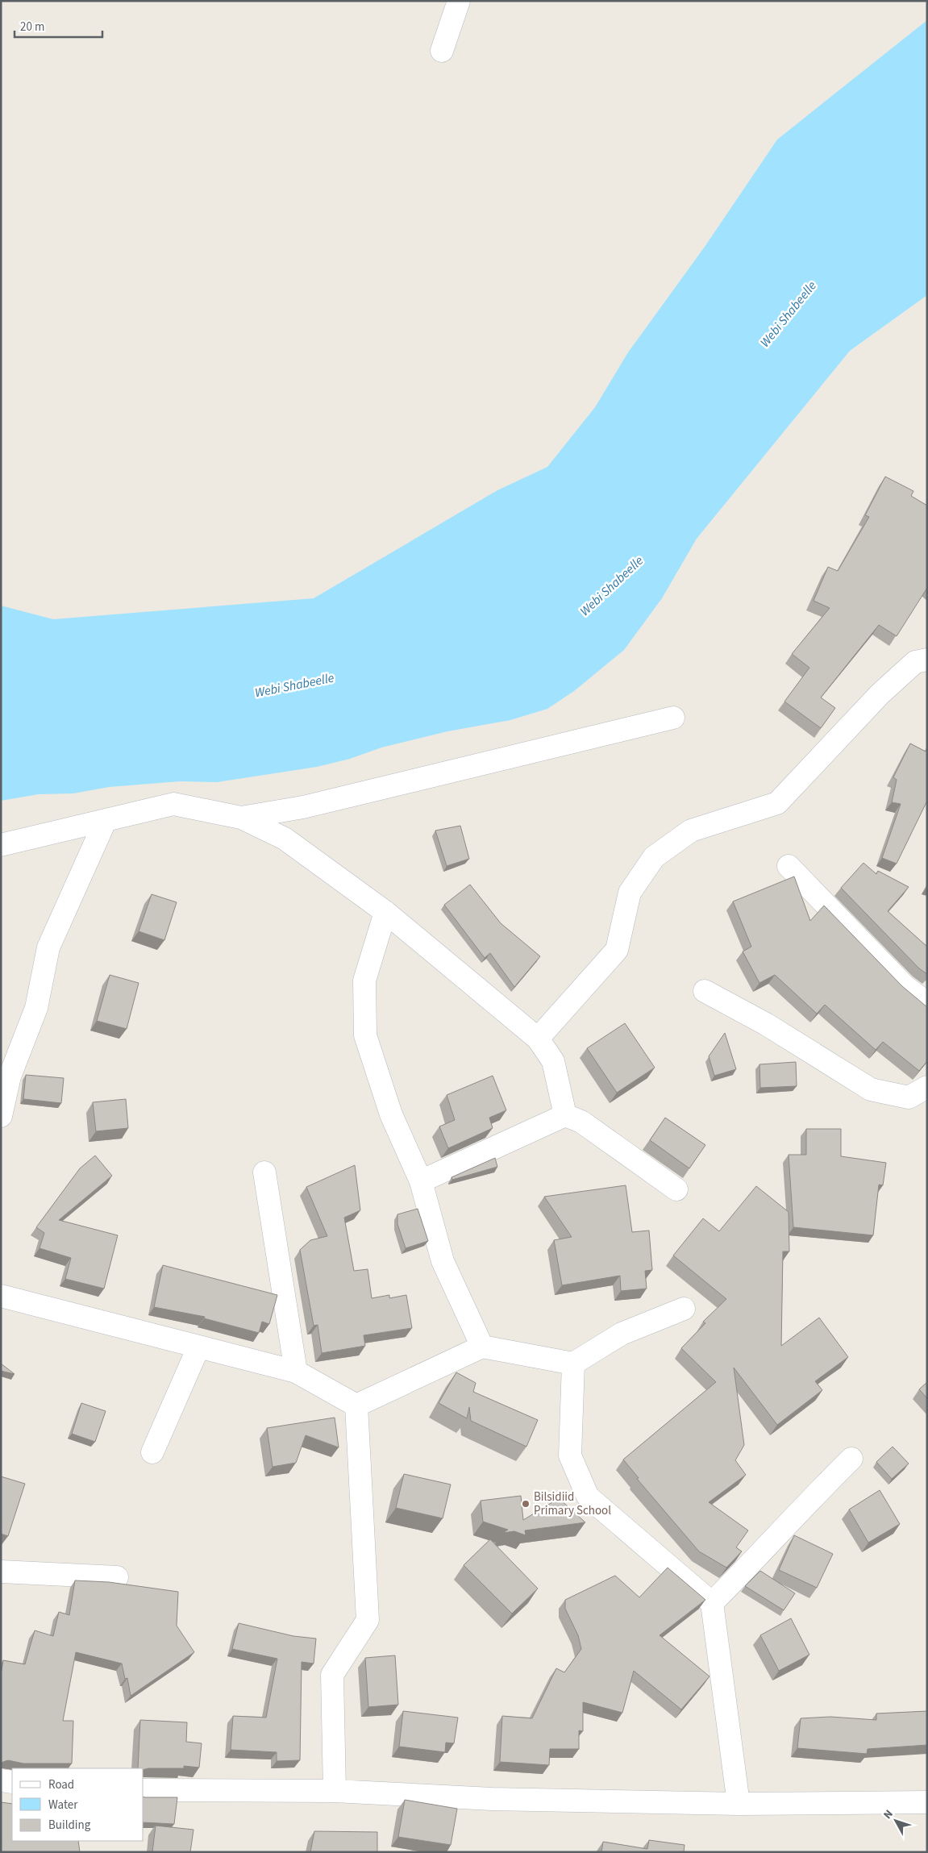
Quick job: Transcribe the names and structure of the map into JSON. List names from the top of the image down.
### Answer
{
  "water": ["Webi Shabeelle"],
  "places": ["Bilsidiid Primary School"],
  "legend": ["Road", "Water", "Building"],
  "scale_bar": "20 m",
  "north": "top left"
}
